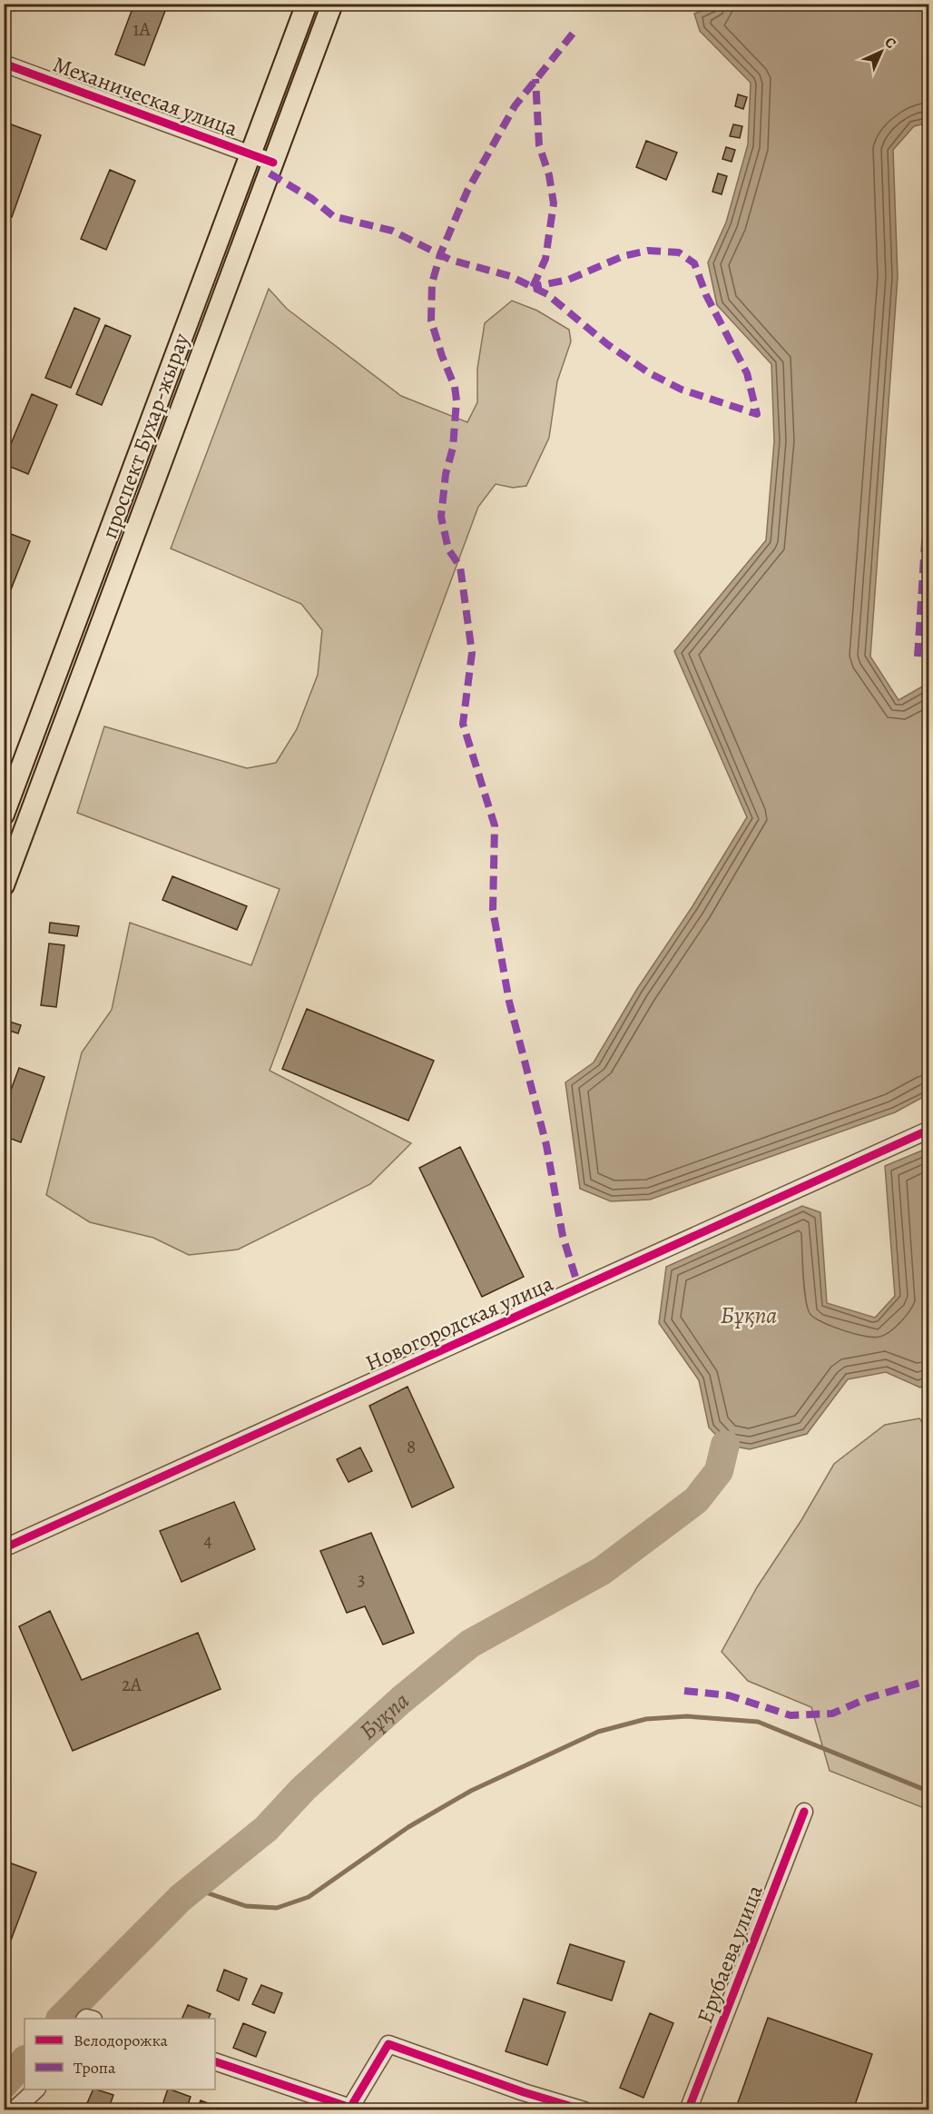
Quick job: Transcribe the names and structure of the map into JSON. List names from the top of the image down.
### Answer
{
  "streets": {
    "main road": ["проспект Бухар-жырау"],
    "street": ["Механическая улица", "Новогородская улица", "Ерубаева улица"]
  },
  "crossings": [
    ["Механическая улица", "проспект Бухар-жырау"]
  ],
  "water": ["Бұқпа"],
  "house_numbers": [
    "1А",
    "8",
    "4",
    "3",
    "2А"
  ],
  "legend": ["Велодорожка", "Тропа"],
  "north": "top right"
}
